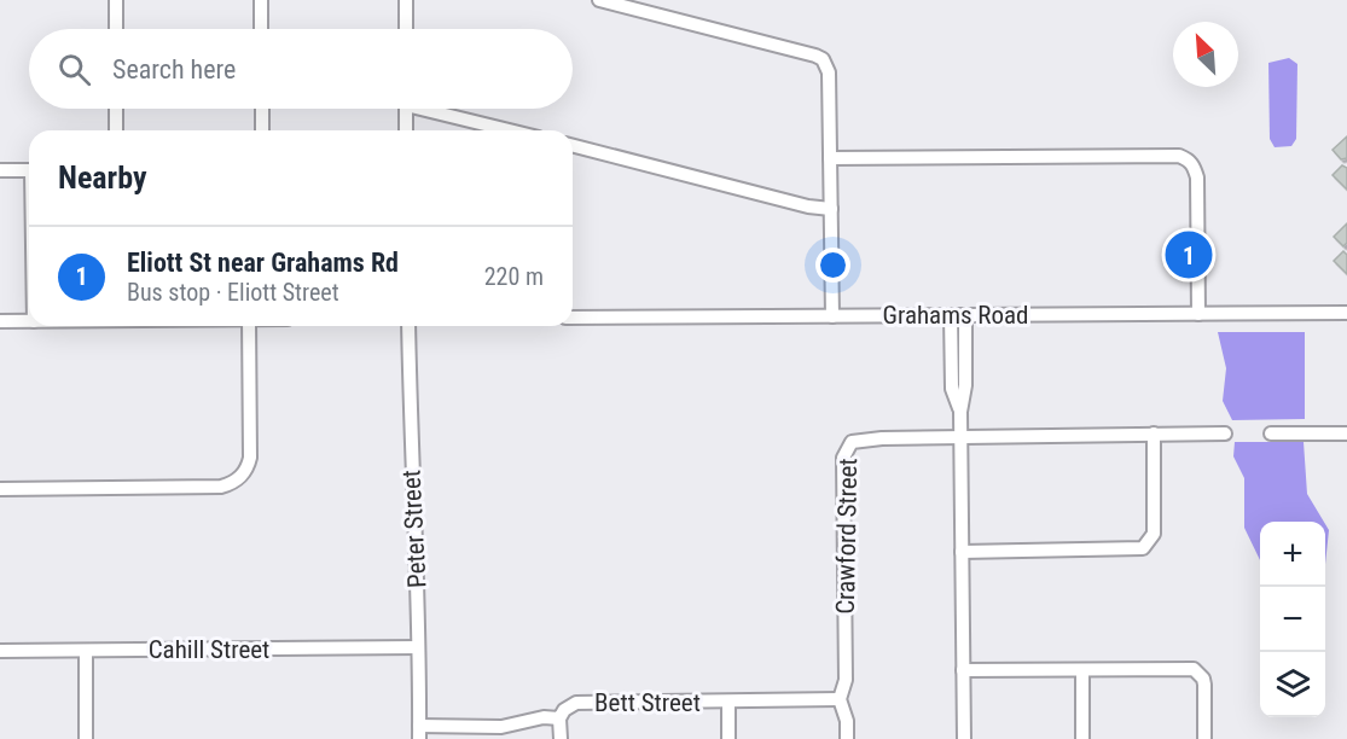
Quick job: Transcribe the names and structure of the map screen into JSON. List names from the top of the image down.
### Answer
{
  "streets": {
    "street": [
      "Grahams Road",
      "Peter Street",
      "Crawford Street",
      "Cahill Street",
      "Bett Street"
    ]
  },
  "crossings": [
    ["Peter Street", "Cahill Street"],
    ["Peter Street", "Bett Street"],
    ["Crawford Street", "Bett Street"]
  ],
  "north": "top left",
  "page": {
    "search": "Search here",
    "heading": "Nearby",
    "list": [
      {
        "mark": "1",
        "name": "Eliott St near Grahams Rd",
        "note": "Bus stop · Eliott Street",
        "value": "220 m"
      }
    ],
    "pins": "1",
    "map_buttons": ["+", "−"]
  }
}
